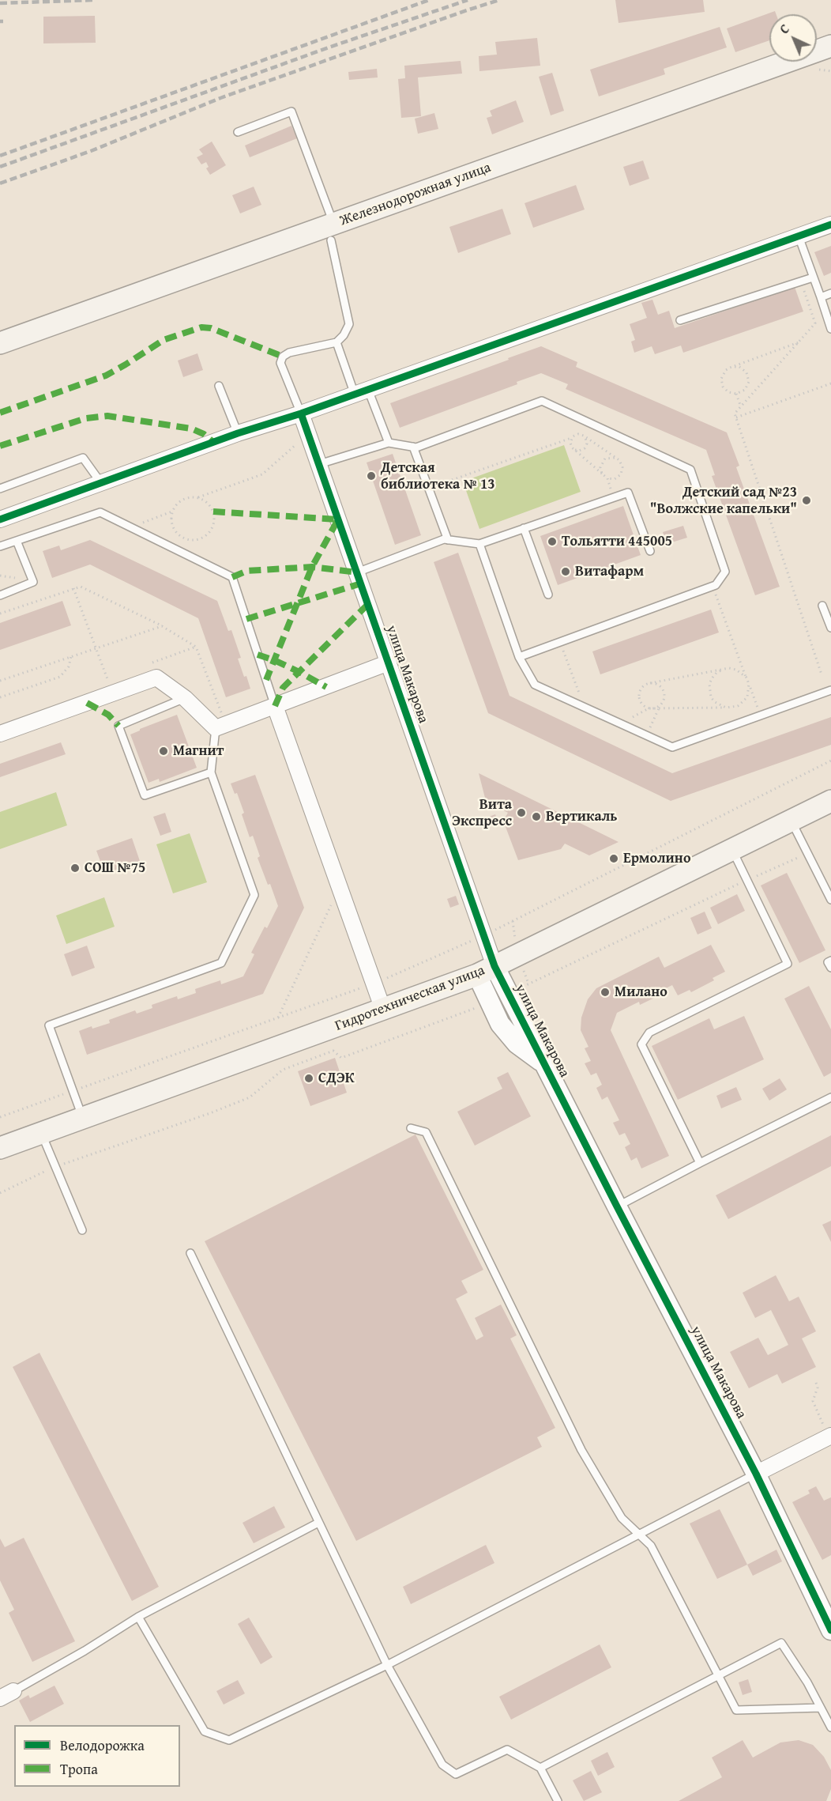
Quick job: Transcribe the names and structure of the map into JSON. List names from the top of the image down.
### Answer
{
  "streets": {
    "main road": ["Железнодорожная улица", "Гидротехническая улица"],
    "street": ["улица Макарова"]
  },
  "crossings": [
    ["улица Макарова", "Гидротехническая улица"]
  ],
  "places": [
    "Детская библиотека № 13",
    "Детский сад №23 \"Волжские капельки\"",
    "Тольятти 445005",
    "Витафарм",
    "Магнит",
    "Вита Экспресс",
    "Вертикаль",
    "Ермолино",
    "СОШ №75",
    "Милано",
    "СДЭК"
  ],
  "legend": ["Велодорожка", "Тропа"],
  "north": "top left"
}
